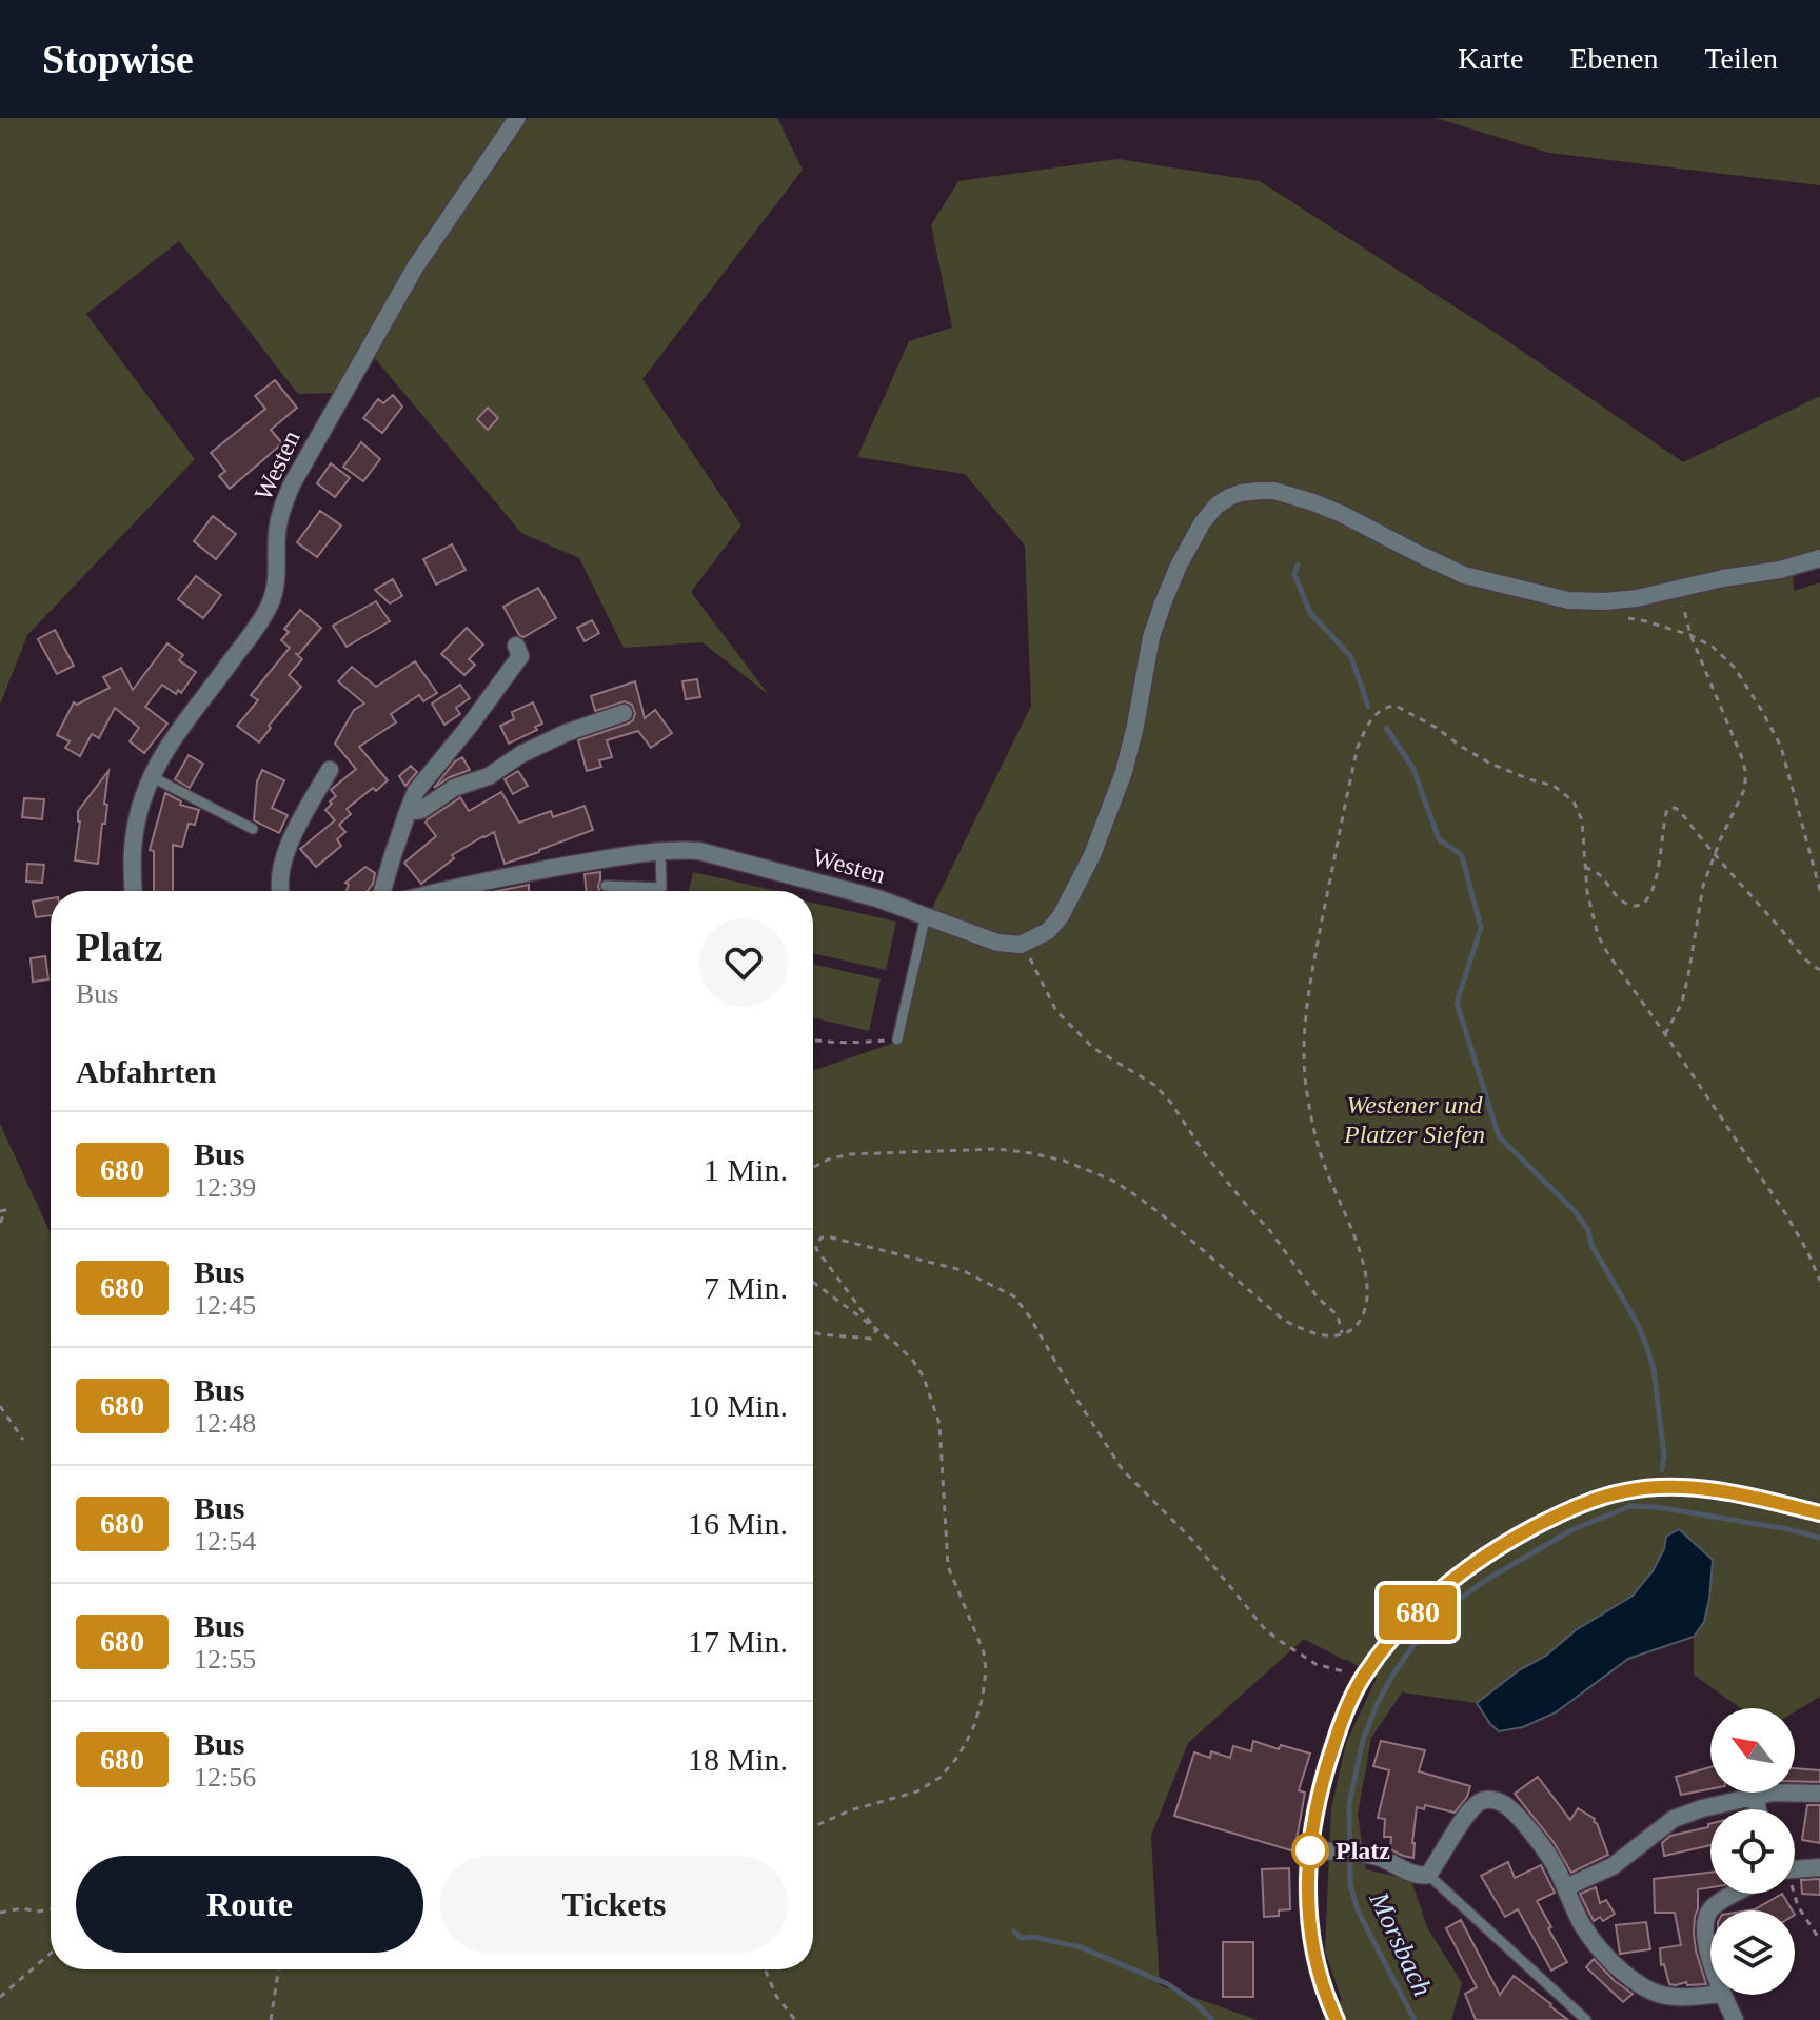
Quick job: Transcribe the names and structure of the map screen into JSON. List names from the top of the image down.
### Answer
{
  "streets": {
    "street": ["Westen"]
  },
  "water": ["Morsbach"],
  "parks": ["Westener und Platzer Siefen"],
  "places": ["Platz"],
  "lines": ["bus line 680"],
  "north": "top left",
  "page": {
    "header": "Stopwise",
    "nav": ["Karte", "Ebenen", "Teilen"],
    "on_map": "680",
    "heading": [
      ["Platz", "Bus"],
      "Abfahrten"
    ],
    "list": [
      {
        "mark": "680",
        "name": "Bus",
        "note": "12:39",
        "value": "1 Min."
      },
      {
        "mark": "680",
        "name": "Bus",
        "note": "12:45",
        "value": "7 Min."
      },
      {
        "mark": "680",
        "name": "Bus",
        "note": "12:48",
        "value": "10 Min."
      },
      {
        "mark": "680",
        "name": "Bus",
        "note": "12:54",
        "value": "16 Min."
      },
      {
        "mark": "680",
        "name": "Bus",
        "note": "12:55",
        "value": "17 Min."
      },
      {
        "mark": "680",
        "name": "Bus",
        "note": "12:56",
        "value": "18 Min."
      }
    ],
    "buttons": ["Route", "Tickets"]
  }
}
